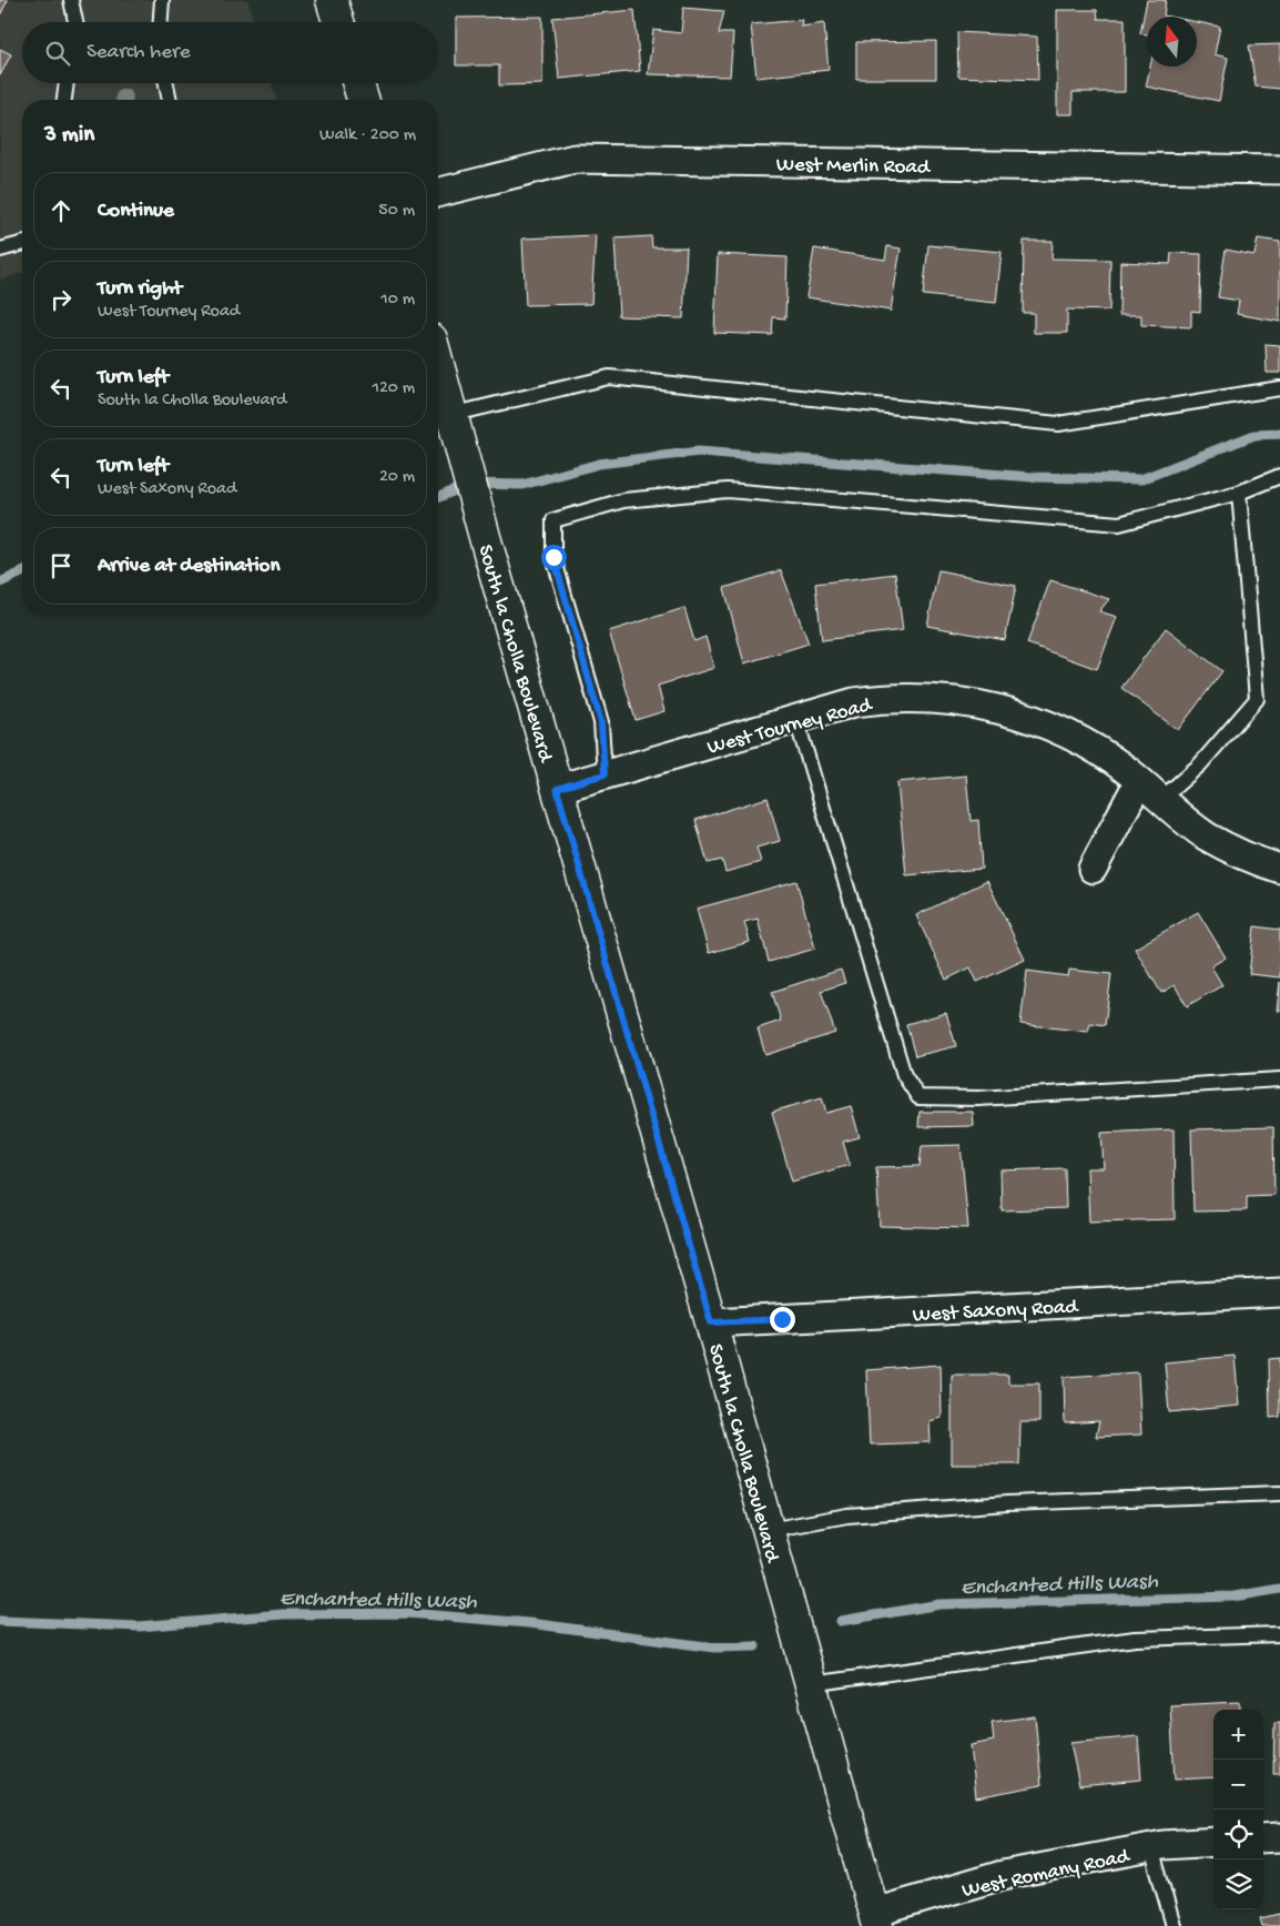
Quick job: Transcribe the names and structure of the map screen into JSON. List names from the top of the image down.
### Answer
{
  "streets": {
    "main road": ["South la Cholla Boulevard"],
    "street": [
      "West Merlin Road",
      "West Tourney Road",
      "West Saxony Road",
      "West Romany Road"
    ]
  },
  "crossings": [
    ["South la Cholla Boulevard", "West Tourney Road"],
    ["South la Cholla Boulevard", "West Saxony Road"],
    ["South la Cholla Boulevard", "West Romany Road"]
  ],
  "water": ["Enchanted Hills Wash"],
  "north": "top",
  "page": {
    "search": "Search here",
    "heading": ["3 min", "Walk · 200 m"],
    "list": [
      ["Continue", "50 m"],
      ["Turn right", "West Tourney Road", "10 m"],
      ["Turn left", "South la Cholla Boulevard", "120 m"],
      ["Turn left", "West Saxony Road", "20 m"],
      "Arrive at destination"
    ],
    "map_buttons": ["+", "−"]
  }
}
